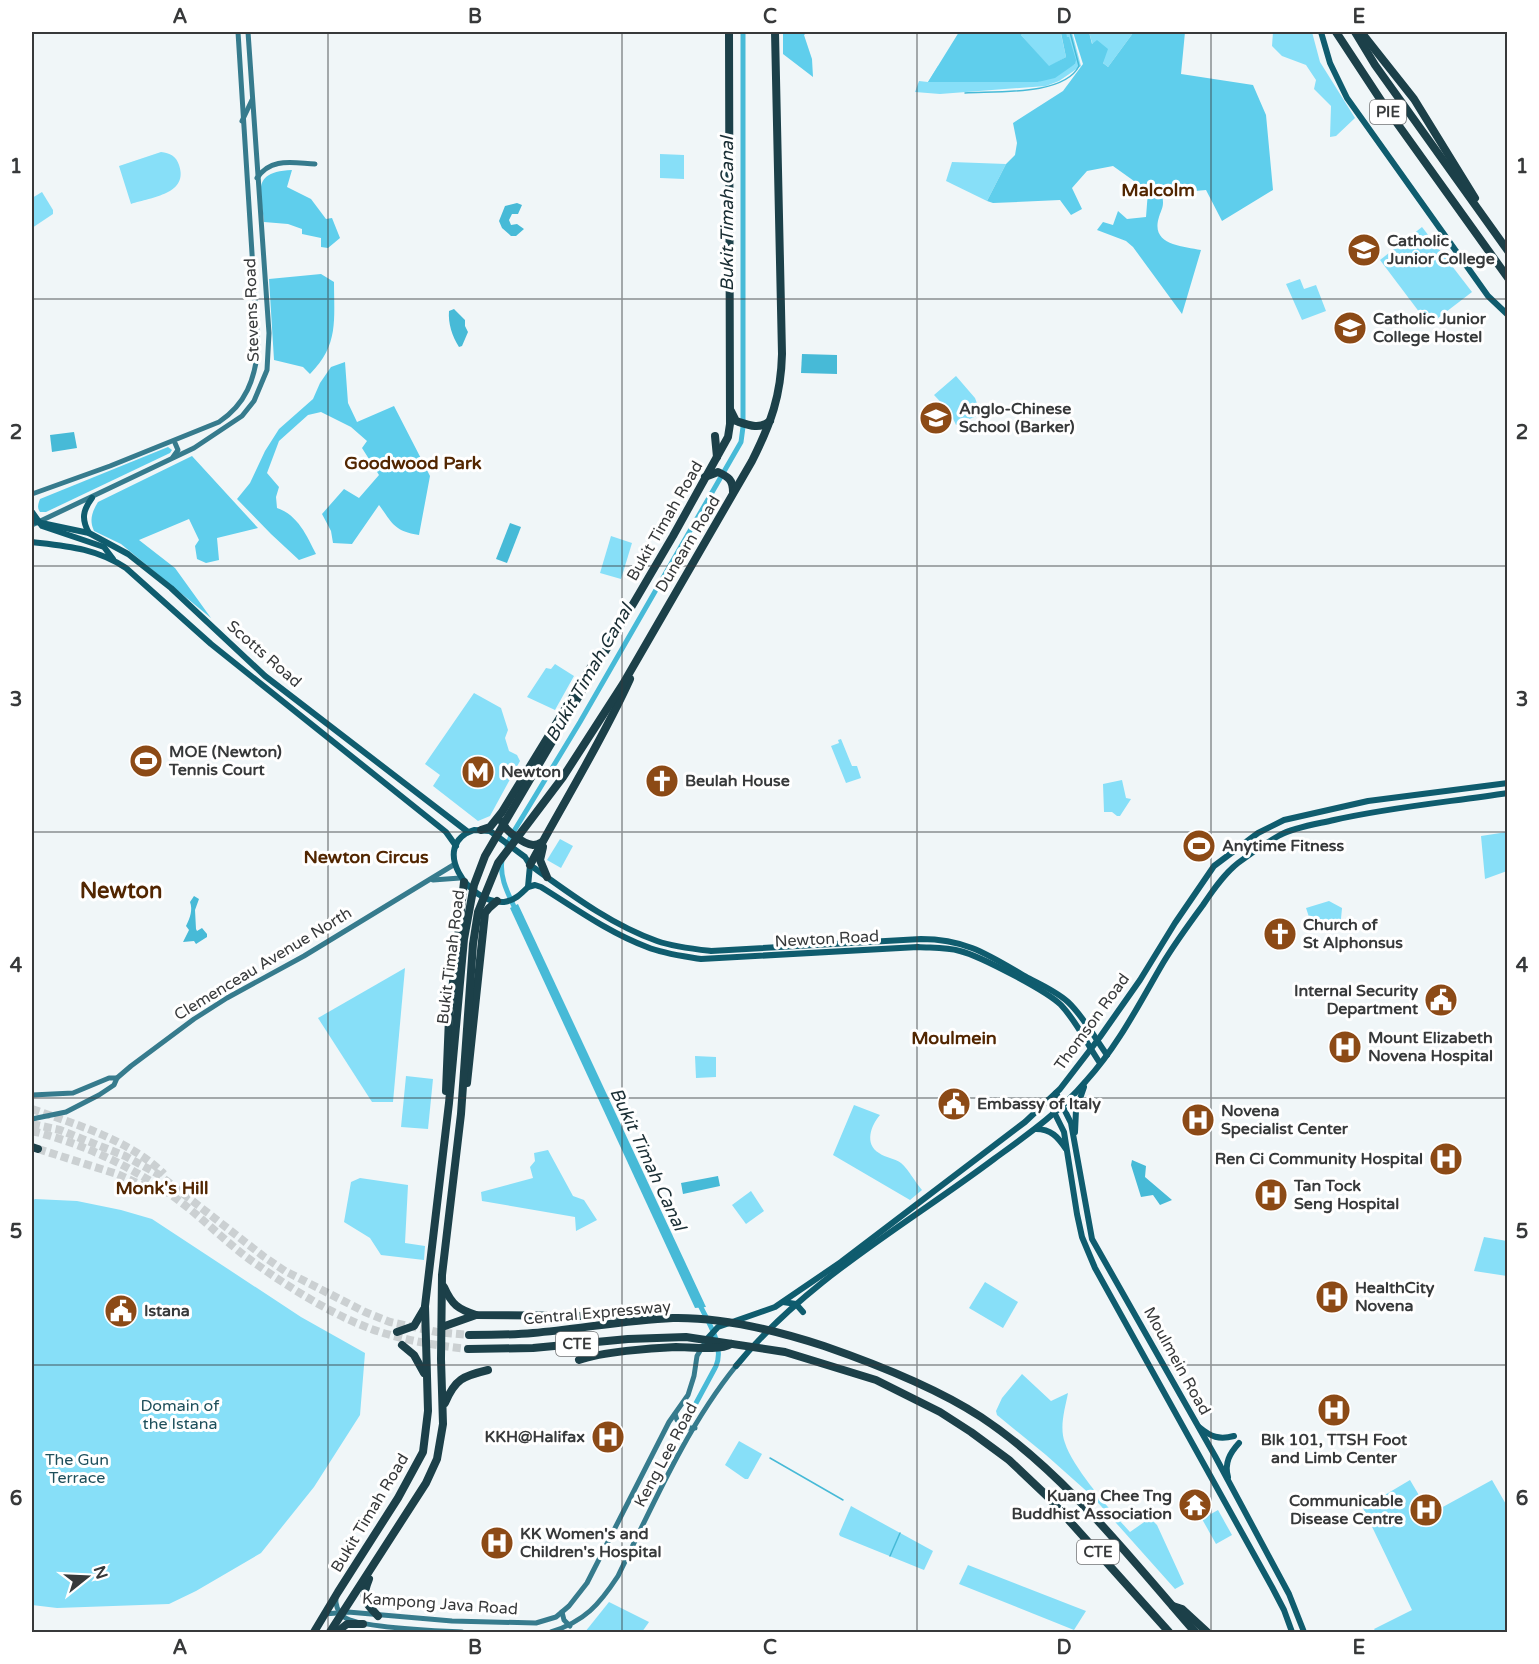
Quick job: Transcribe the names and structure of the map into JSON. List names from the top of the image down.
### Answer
{
  "streets": {
    "highway": [
      "PIE",
      "Bukit Timah Road",
      "Dunearn Road",
      "Central Expressway",
      "CTE"
    ],
    "main road": [
      "Stevens Road",
      "Scotts Road",
      "Newton Road",
      "Clemenceau Avenue North",
      "Thomson Road",
      "Moulmein Road",
      "Keng Lee Road",
      "Kampong Java Road"
    ]
  },
  "crossings": [
    ["Stevens Road", "Scotts Road"],
    ["Bukit Timah Road", "Dunearn Road"],
    ["Bukit Timah Road", "Kampong Java Road"],
    ["Scotts Road", "Newton Road"],
    ["Scotts Road", "Clemenceau Avenue North"],
    ["Newton Road", "Clemenceau Avenue North"],
    ["Newton Road", "Thomson Road"],
    ["Thomson Road", "Moulmein Road"],
    ["Thomson Road", "Keng Lee Road"],
    ["Thomson Road", "Kampong Java Road"]
  ],
  "districts": [
    "Malcolm",
    "Goodwood Park",
    "Newton Circus",
    "Newton",
    "Moulmein",
    "Monk's Hill"
  ],
  "water": ["Bukit Timah Canal"],
  "parks": ["Domain of the Istana", "The Gun Terrace"],
  "places": {
    "school or university": ["Catholic Junior College", "Catholic Junior College Hostel", "Anglo-Chinese School (Barker)"],
    "sports": ["MOE (Newton) Tennis Court", "Anytime Fitness"],
    "metro station": ["Newton"],
    "church": ["Beulah House", "Church of St Alphonsus"],
    "public building": ["Internal Security Department", "Embassy of Italy", "Istana"],
    "hospital": [
      "Mount Elizabeth Novena Hospital",
      "Novena Specialist Center",
      "Ren Ci Community Hospital",
      "Tan Tock Seng Hospital",
      "HealthCity Novena",
      "Blk 101, TTSH Foot and Limb Center",
      "KKH@Halifax",
      "Communicable Disease Centre",
      "KK Women's and Children's Hospital"
    ],
    "temple": ["Kuang Chee Tng Buddhist Association"]
  },
  "north": "right",
  "grid": {
    "columns": [
      "A",
      "B",
      "C",
      "D",
      "E"
    ],
    "rows": [
      "1",
      "2",
      "3",
      "4",
      "5",
      "6"
    ]
  }
}
